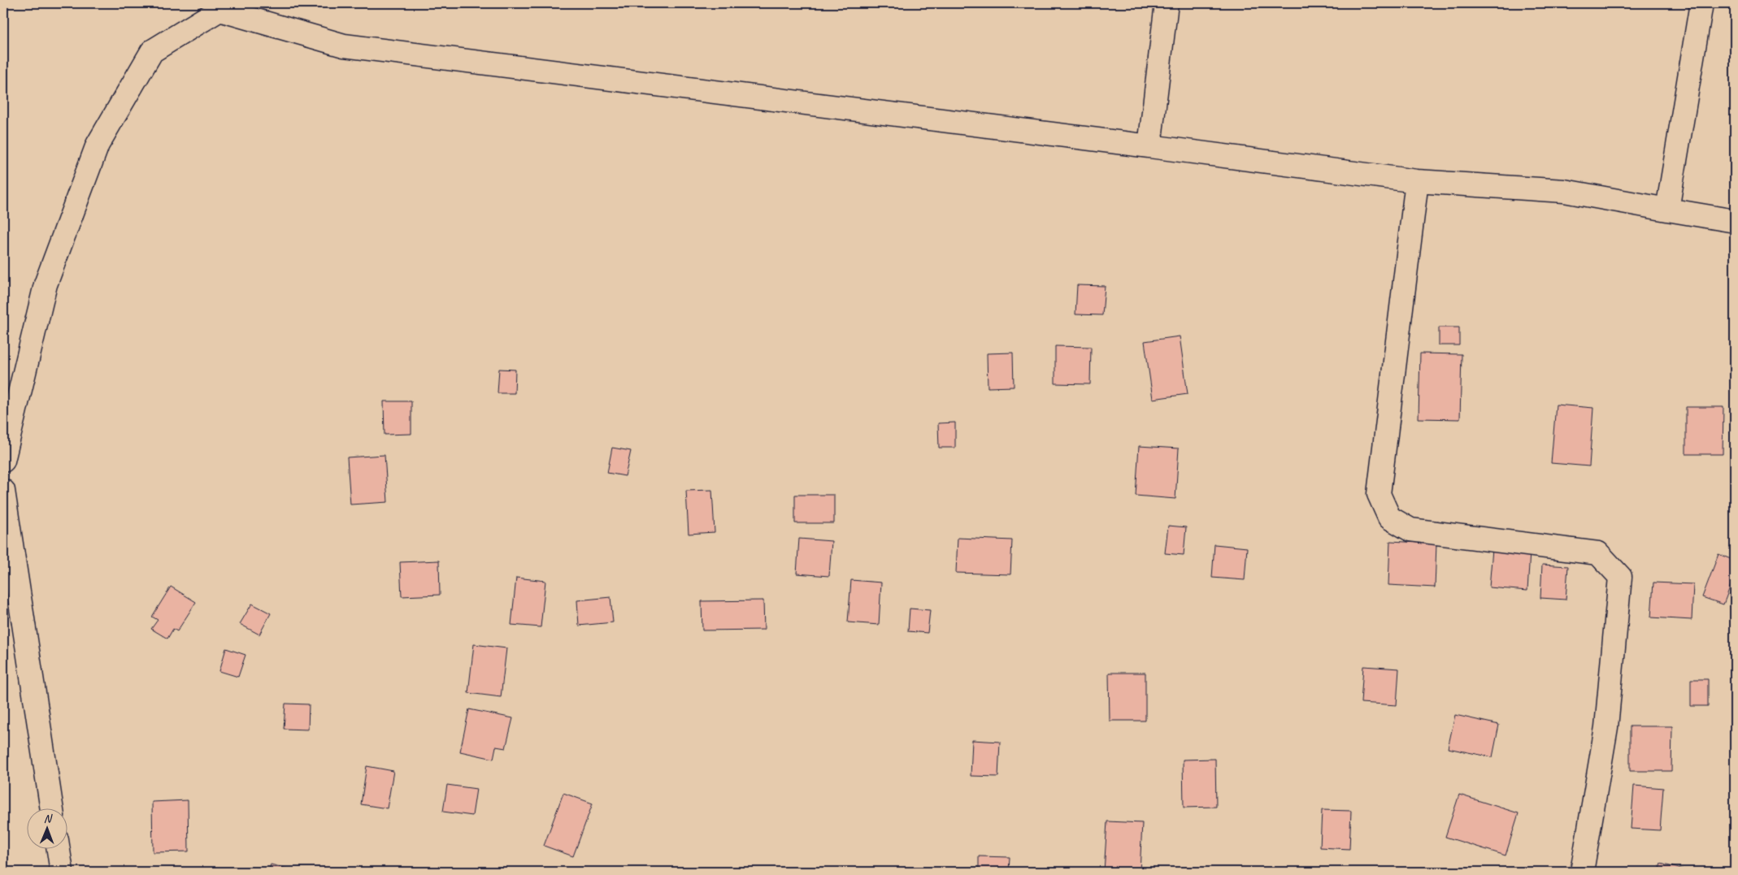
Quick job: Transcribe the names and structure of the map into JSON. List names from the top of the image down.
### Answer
{
  "north": "top"
}
